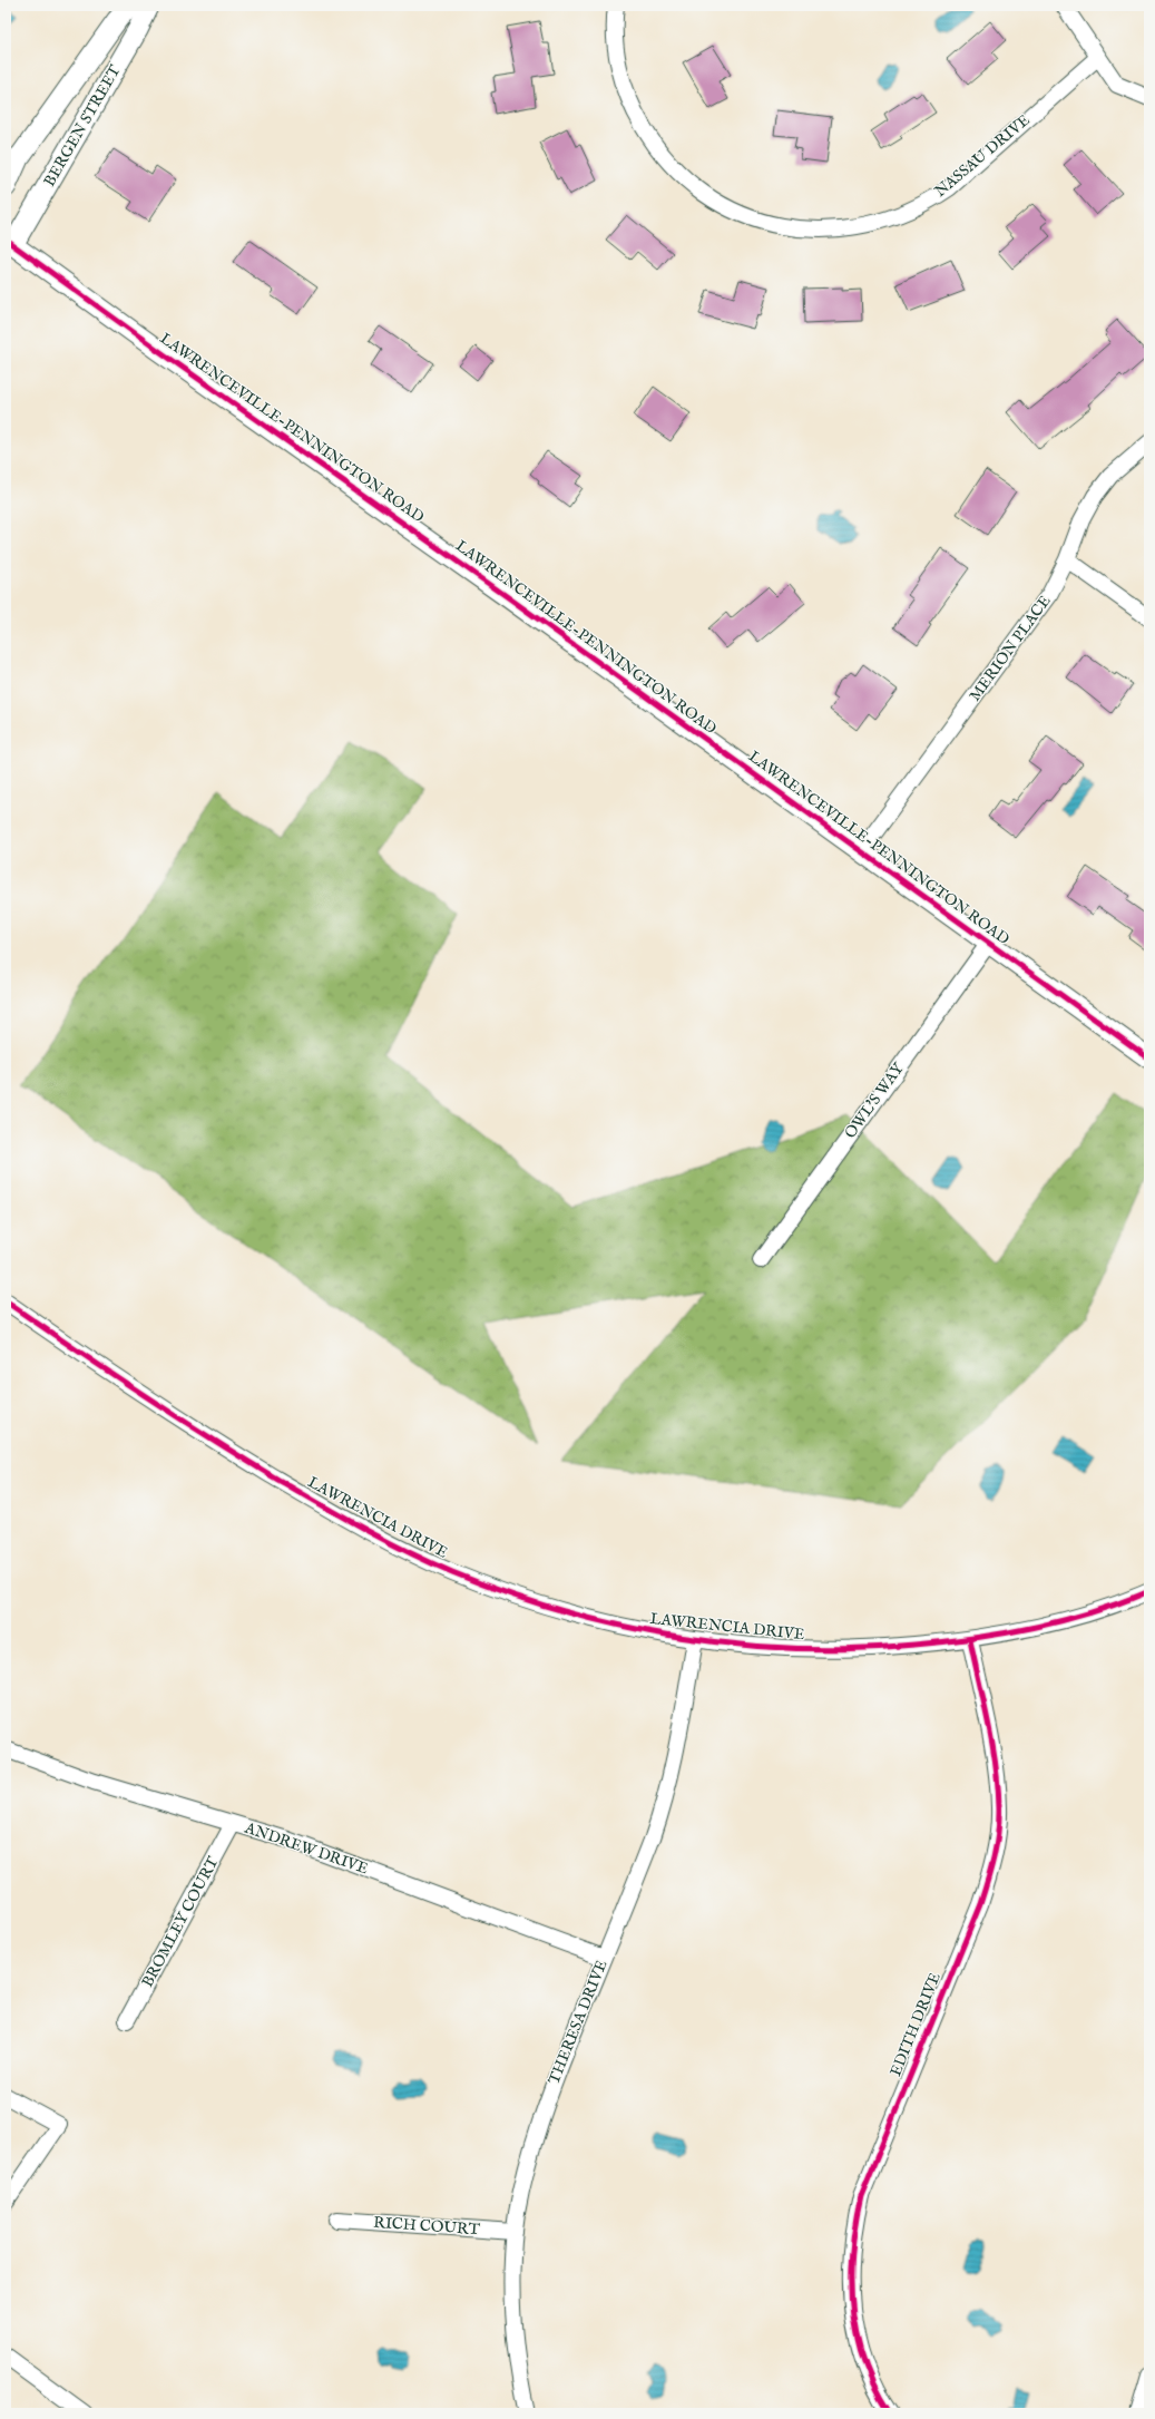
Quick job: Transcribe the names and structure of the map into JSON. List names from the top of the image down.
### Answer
{
  "streets": {
    "street": [
      "BERGEN STREET",
      "NASSAU DRIVE",
      "LAWRENCEVILLE-PENNINGTON ROAD",
      "MERION PLACE",
      "OWL'S WAY",
      "LAWRENCIA DRIVE",
      "ANDREW DRIVE",
      "BROMLEY COURT",
      "THERESA DRIVE",
      "EDITH DRIVE",
      "RICH COURT"
    ]
  },
  "crossings": [
    ["BERGEN STREET", "LAWRENCEVILLE-PENNINGTON ROAD"],
    ["LAWRENCEVILLE-PENNINGTON ROAD", "MERION PLACE"],
    ["LAWRENCEVILLE-PENNINGTON ROAD", "OWL'S WAY"],
    ["LAWRENCIA DRIVE", "THERESA DRIVE"],
    ["LAWRENCIA DRIVE", "EDITH DRIVE"],
    ["ANDREW DRIVE", "BROMLEY COURT"],
    ["ANDREW DRIVE", "THERESA DRIVE"],
    ["THERESA DRIVE", "RICH COURT"]
  ]
}
